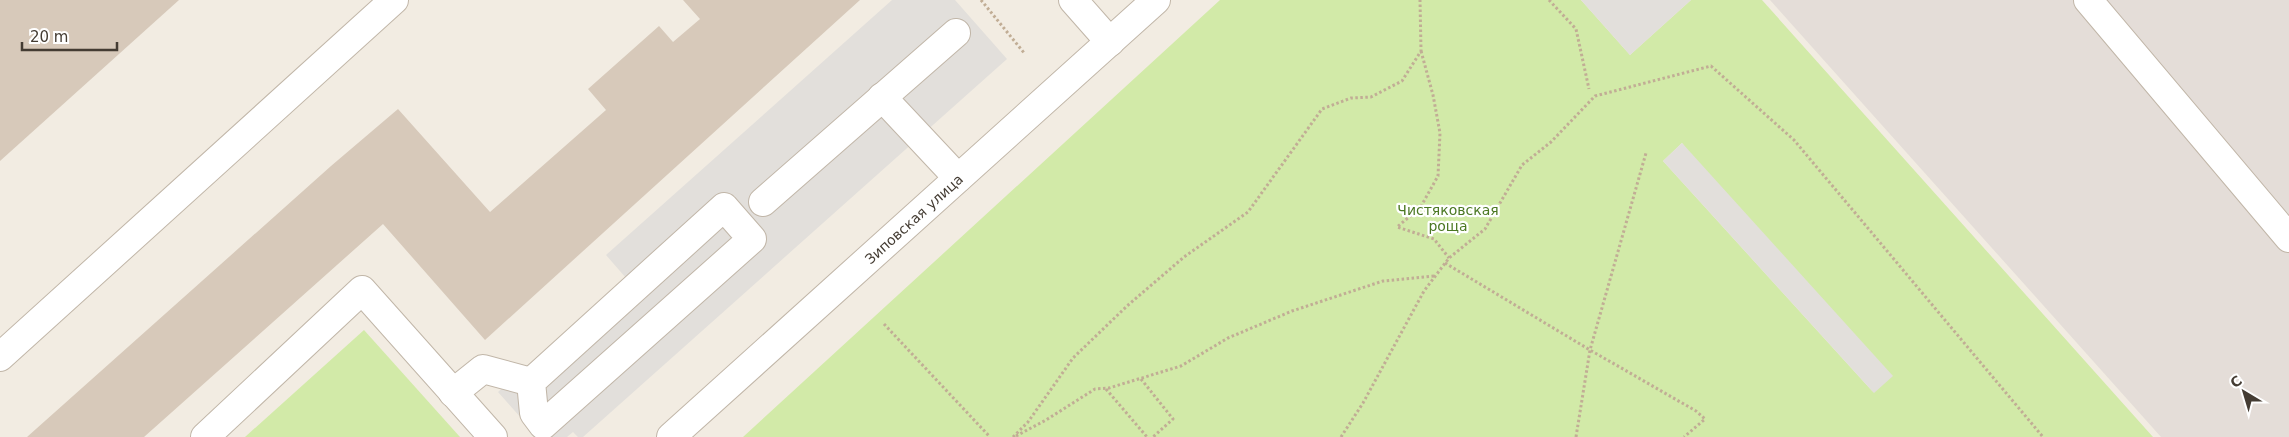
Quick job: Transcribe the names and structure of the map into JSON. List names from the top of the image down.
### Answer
{
  "streets": {
    "street": ["Зиповская улица"]
  },
  "parks": ["Чистяковская роща"],
  "scale_bar": "20 m",
  "north": "top left"
}
